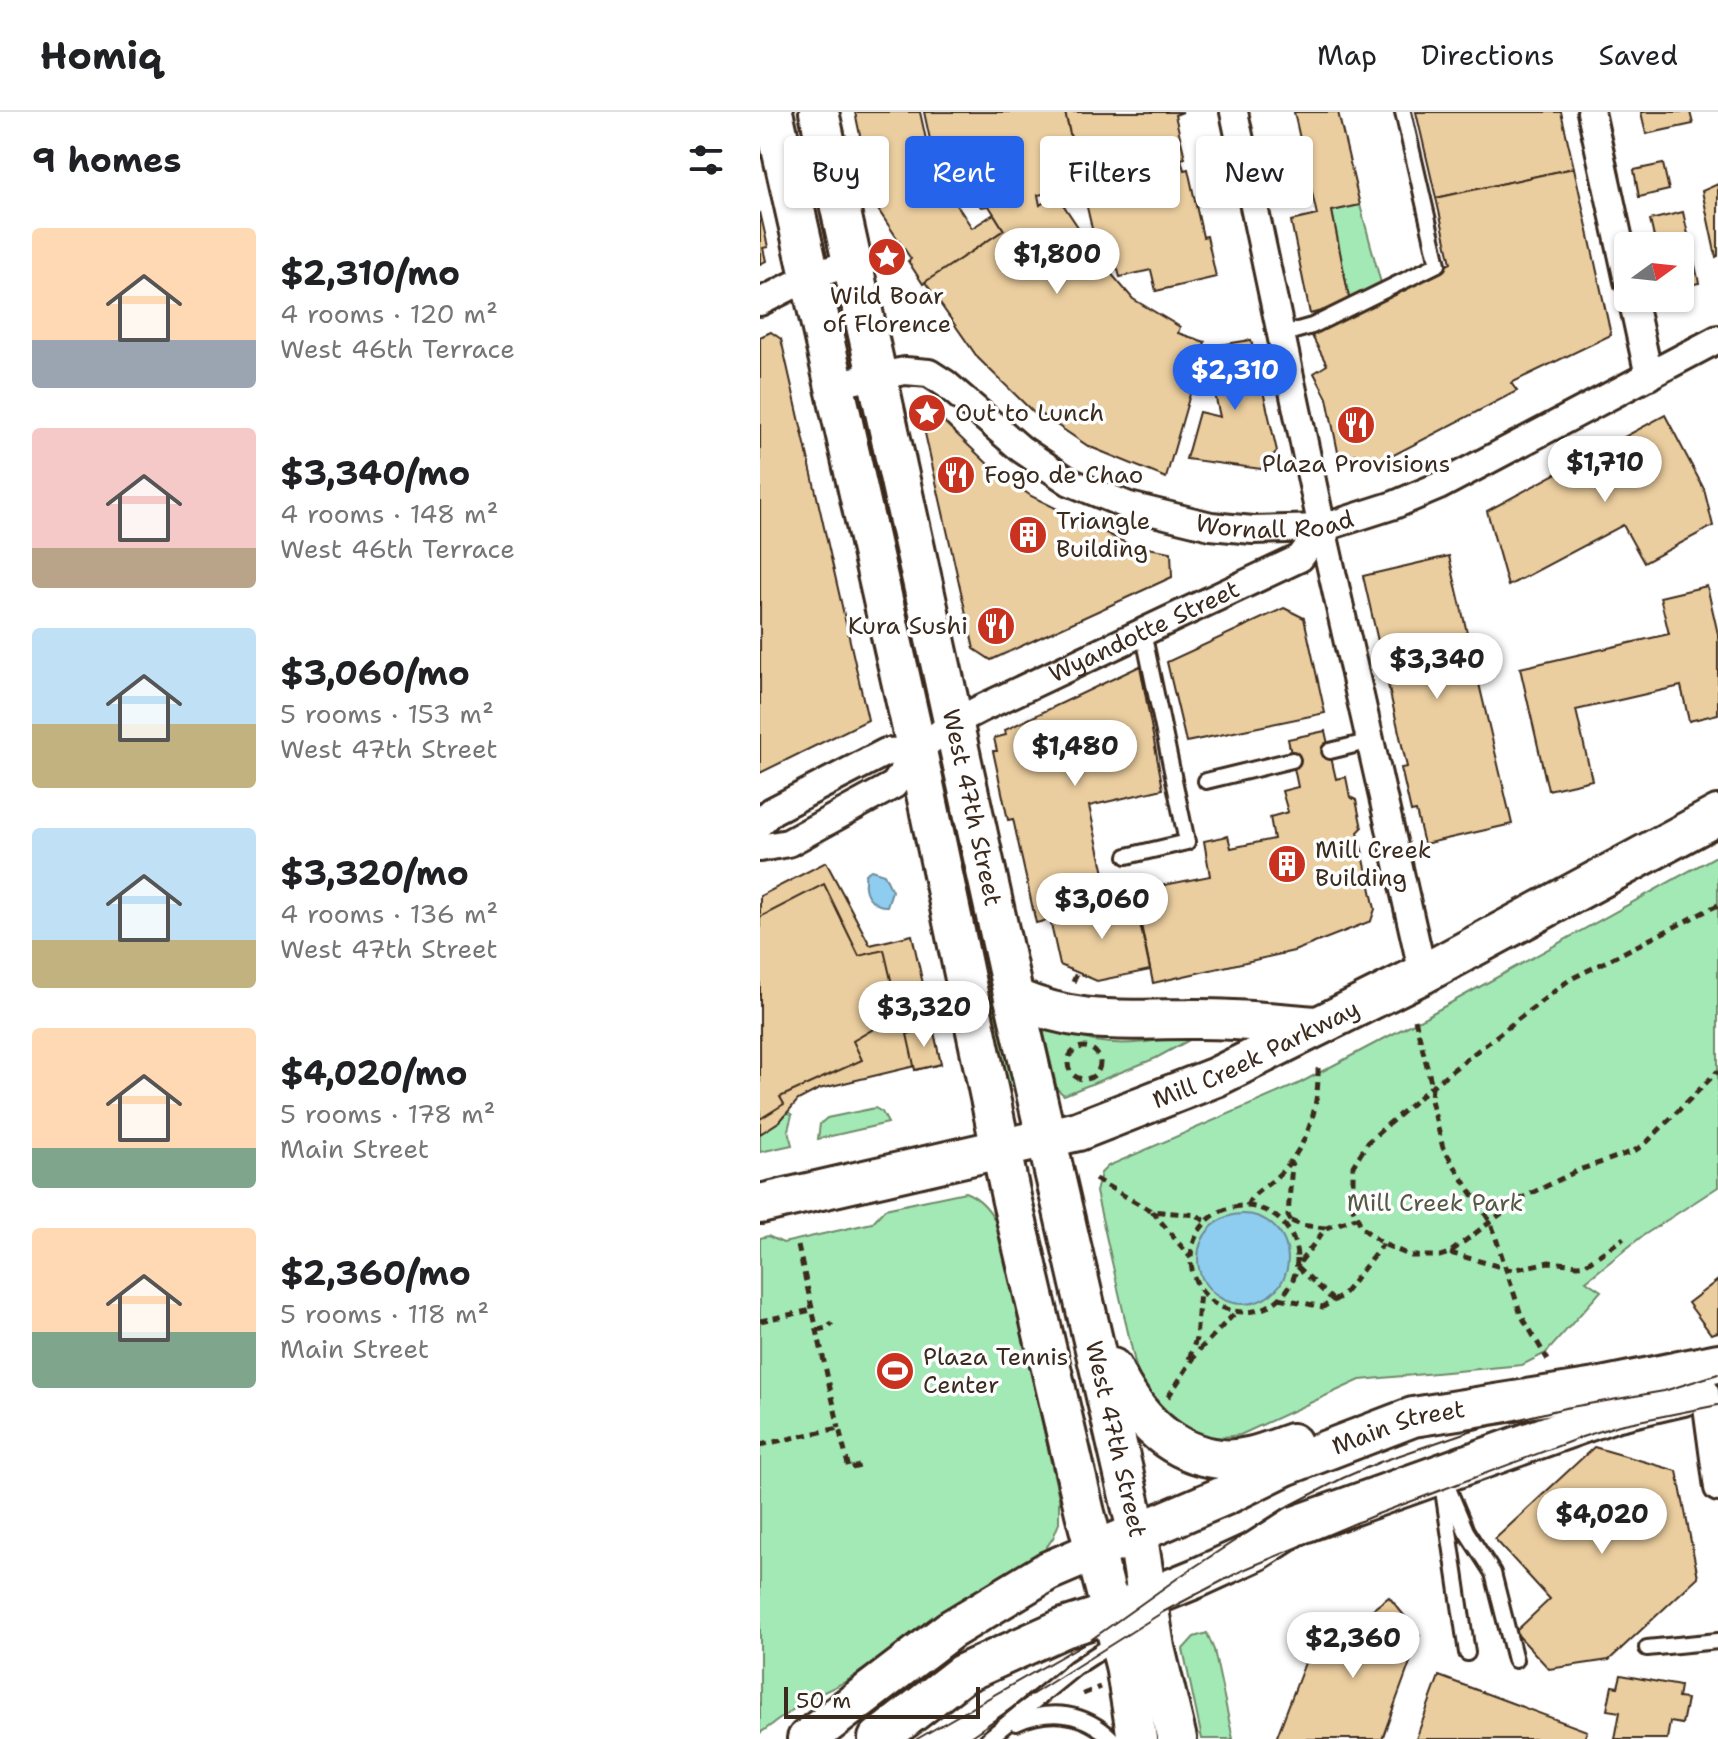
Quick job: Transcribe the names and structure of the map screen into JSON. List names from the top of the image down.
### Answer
{
  "streets": {
    "main road": ["West 47th Street", "Mill Creek Parkway", "Main Street"],
    "street": ["Wornall Road", "Wyandotte Street"]
  },
  "crossings": [
    ["Wornall Road", "Wyandotte Street"],
    ["Wornall Road", "West 47th Street"],
    ["Wyandotte Street", "West 47th Street"],
    ["West 47th Street", "Mill Creek Parkway"],
    ["West 47th Street", "Main Street"]
  ],
  "parks": ["Mill Creek Park"],
  "places": {
    "place": ["Wild Boar of Florence", "Out to Lunch"],
    "restaurant": ["Plaza Provisions", "Fogo de Chao", "Kura Sushi"],
    "building": ["Triangle Building", "Mill Creek Building"],
    "sports": ["Plaza Tennis Center"]
  },
  "scale_bar": "50 m",
  "north": "right",
  "page": {
    "header": "Homiq",
    "nav": ["Map", "Directions", "Saved"],
    "heading": "9 homes",
    "chip": [
      "Buy",
      "Rent",
      "Filters",
      "New"
    ],
    "list": [
      {
        "name": "$2,310/mo",
        "note": "4 rooms · 120 m² · West 46th Terrace"
      },
      {
        "name": "$3,340/mo",
        "note": "4 rooms · 148 m² · West 46th Terrace"
      },
      {
        "name": "$3,060/mo",
        "note": "5 rooms · 153 m² · West 47th Street"
      },
      {
        "name": "$3,320/mo",
        "note": "4 rooms · 136 m² · West 47th Street"
      },
      {
        "name": "$4,020/mo",
        "note": "5 rooms · 178 m² · Main Street"
      },
      {
        "name": "$2,360/mo",
        "note": "5 rooms · 118 m² · Main Street"
      }
    ],
    "price": [
      "$1,800",
      "$2,310",
      "$1,710",
      "$3,340",
      "$1,480",
      "$3,060",
      "$3,320",
      "$4,020",
      "$2,360"
    ],
    "scale": "50 m"
  }
}
